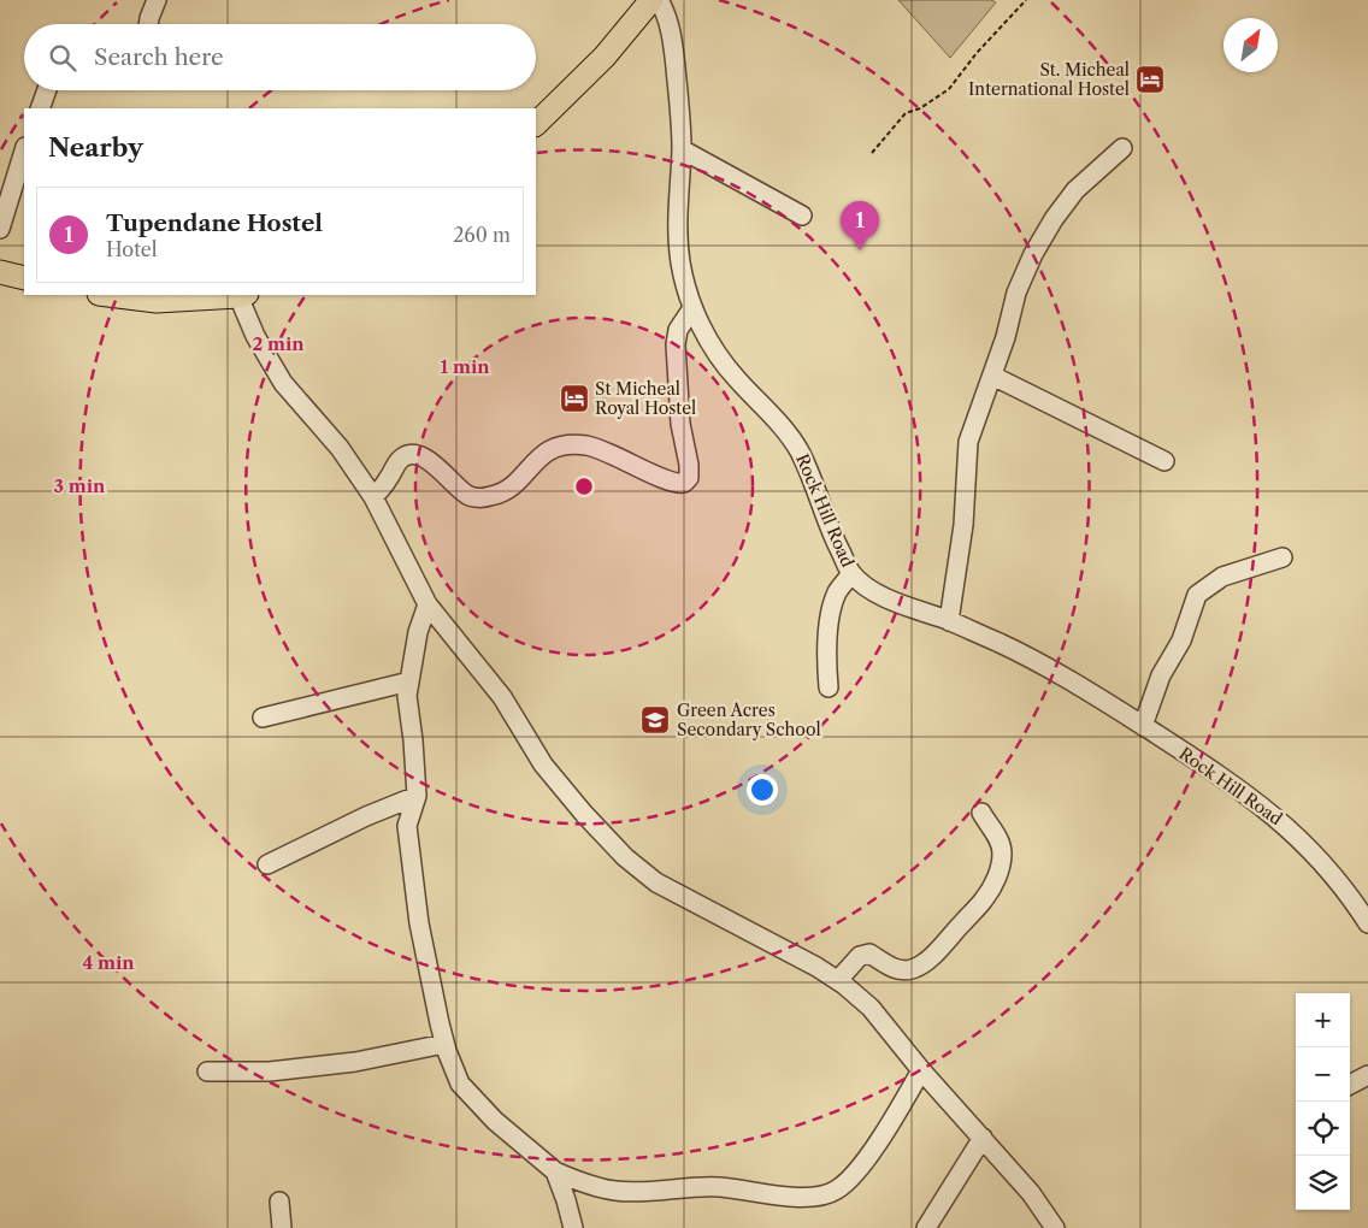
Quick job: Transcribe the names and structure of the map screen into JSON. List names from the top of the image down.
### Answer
{
  "streets": {
    "street": ["Rock Hill Road"]
  },
  "places": {
    "hotel": ["St. Micheal International Hostel", "St Micheal Royal Hostel"],
    "school or university": ["Green Acres Secondary School"]
  },
  "north": "top right",
  "page": {
    "search": "Search here",
    "heading": "Nearby",
    "list": [
      {
        "mark": "1",
        "name": "Tupendane Hostel",
        "note": "Hotel",
        "value": "260 m"
      }
    ],
    "pins": "1",
    "map_buttons": ["+", "−"]
  },
  "rings": [
    "2 min",
    "1 min",
    "3 min",
    "4 min"
  ]
}
